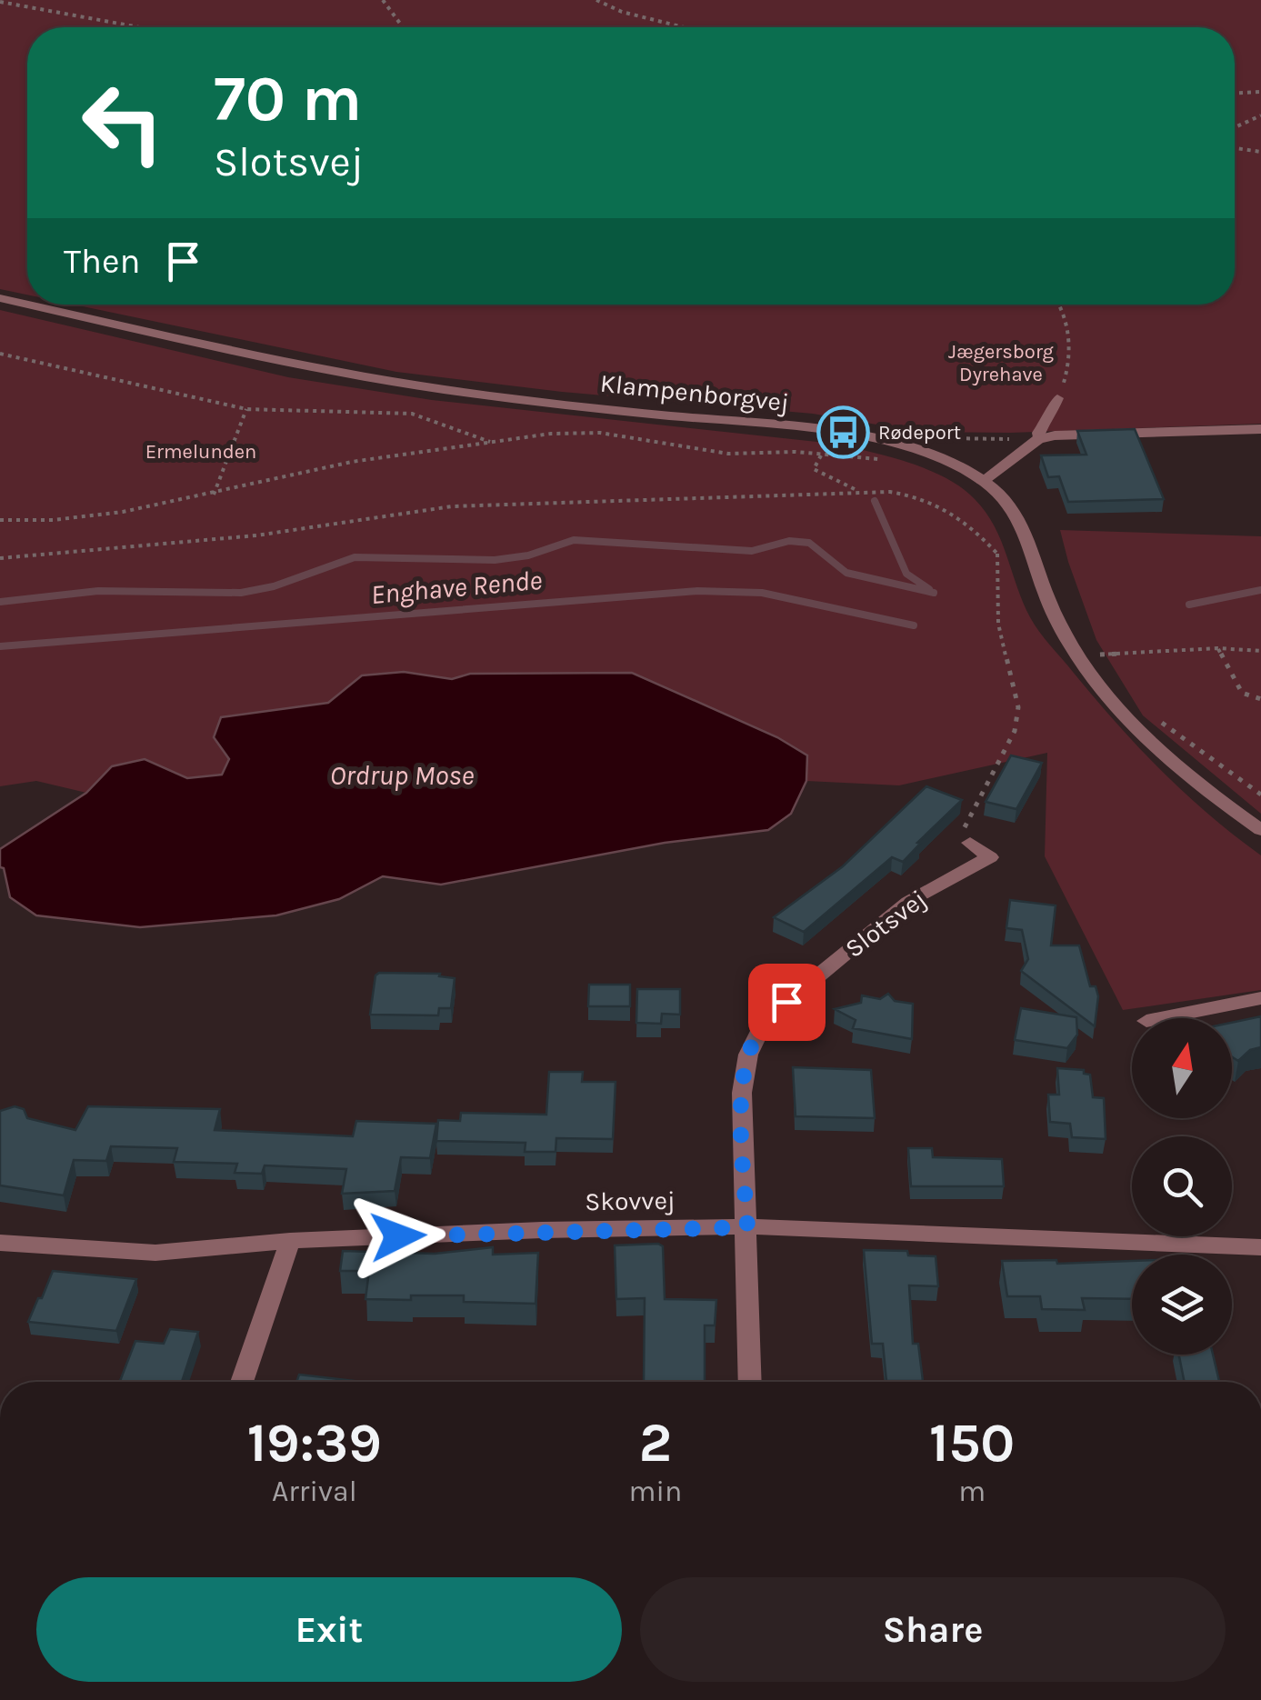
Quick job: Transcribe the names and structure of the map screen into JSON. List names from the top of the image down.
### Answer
{
  "streets": {
    "street": ["Klampenborgvej", "Slotsvej", "Skovvej"]
  },
  "crossings": [
    ["Slotsvej", "Skovvej"]
  ],
  "water": ["Enghave Rende", "Ordrup Mose"],
  "parks": ["Jægersborg Dyrehave", "Ermelunden"],
  "places": {
    "bus stop": ["Rødeport"]
  },
  "north": "top",
  "page": {
    "turn": ["70 m", "Slotsvej"],
    "then": "Then",
    "eta": [
      "19:39",
      "Arrival",
      "2",
      "min",
      "150",
      "m"
    ],
    "buttons": ["Exit", "Share"]
  }
}
